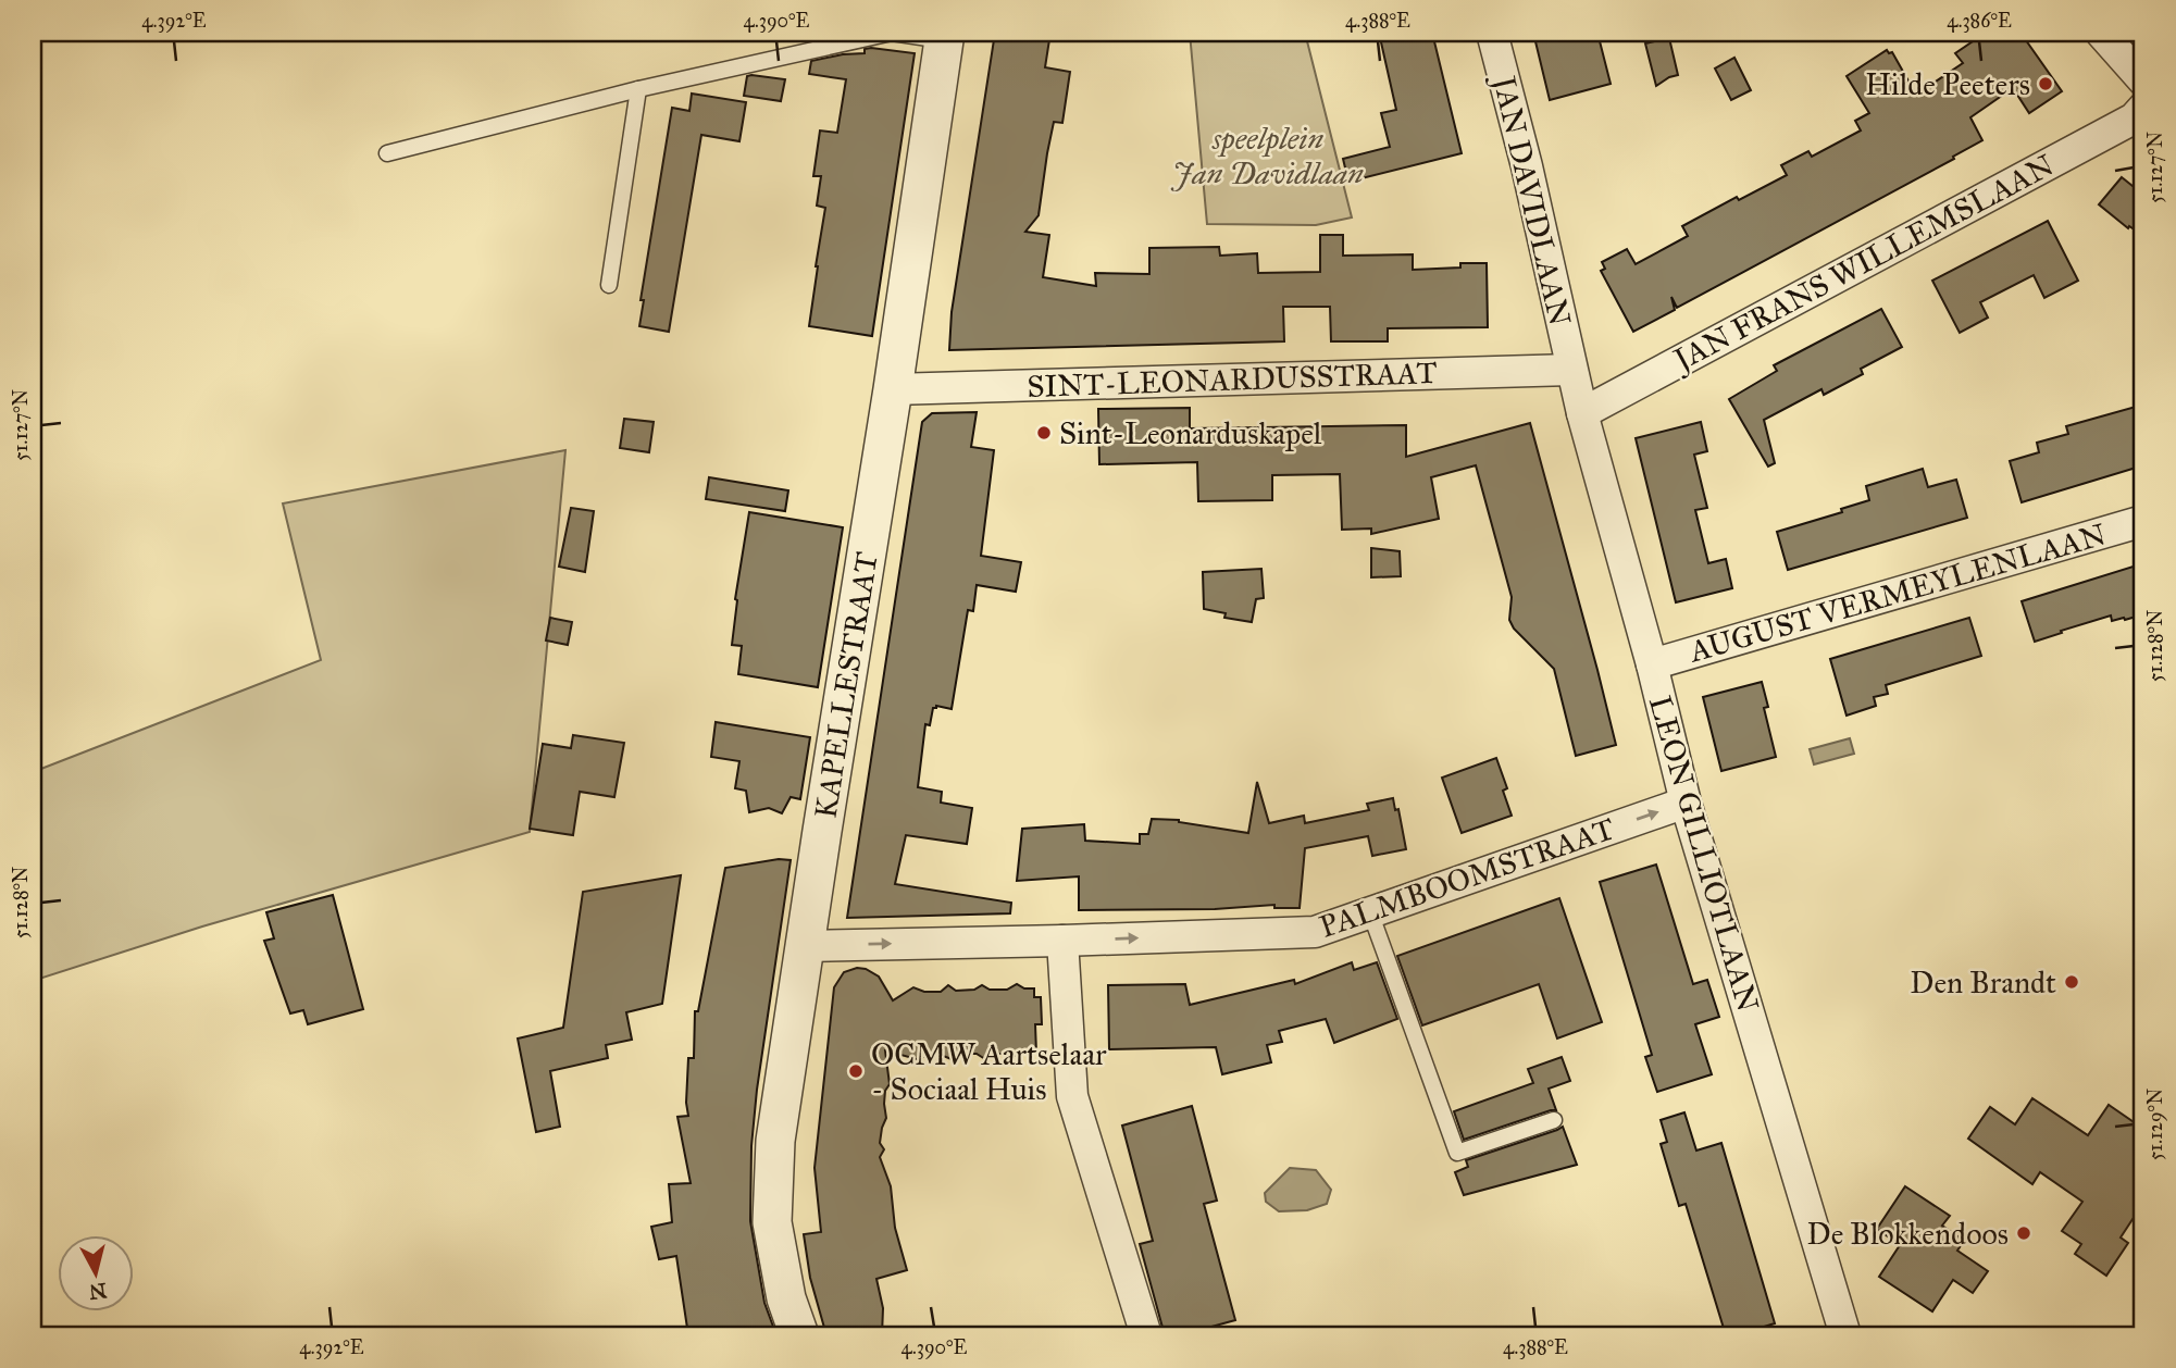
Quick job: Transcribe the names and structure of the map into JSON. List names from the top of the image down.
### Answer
{
  "streets": {
    "street": [
      "JAN DAVIDLAAN",
      "JAN FRANS WILLEMSLAAN",
      "SINT-LEONARDUSSTRAAT",
      "AUGUST VERMEYLENLAAN",
      "KAPELLESTRAAT",
      "LEON GILLIOTLAAN",
      "PALMBOOMSTRAAT"
    ]
  },
  "crossings": [
    ["JAN DAVIDLAAN", "SINT-LEONARDUSSTRAAT"],
    ["JAN DAVIDLAAN", "LEON GILLIOTLAAN"],
    ["JAN FRANS WILLEMSLAAN", "LEON GILLIOTLAAN"],
    ["SINT-LEONARDUSSTRAAT", "KAPELLESTRAAT"],
    ["SINT-LEONARDUSSTRAAT", "LEON GILLIOTLAAN"],
    ["AUGUST VERMEYLENLAAN", "LEON GILLIOTLAAN"],
    ["KAPELLESTRAAT", "PALMBOOMSTRAAT"],
    ["LEON GILLIOTLAAN", "PALMBOOMSTRAAT"]
  ],
  "one_way": ["PALMBOOMSTRAAT"],
  "parks": ["speelplein Jan Davidlaan"],
  "places": [
    "Hilde Peeters",
    "Sint-Leonarduskapel",
    "Den Brandt",
    "OCMW Aartselaar - Sociaal Huis",
    "De Blokkendoos"
  ],
  "north": "bottom",
  "coordinates": [
    "4.392°E",
    "4.390°E",
    "4.388°E",
    "4.386°E",
    "51.127°N",
    "51.128°N",
    "51.129°N"
  ]
}
